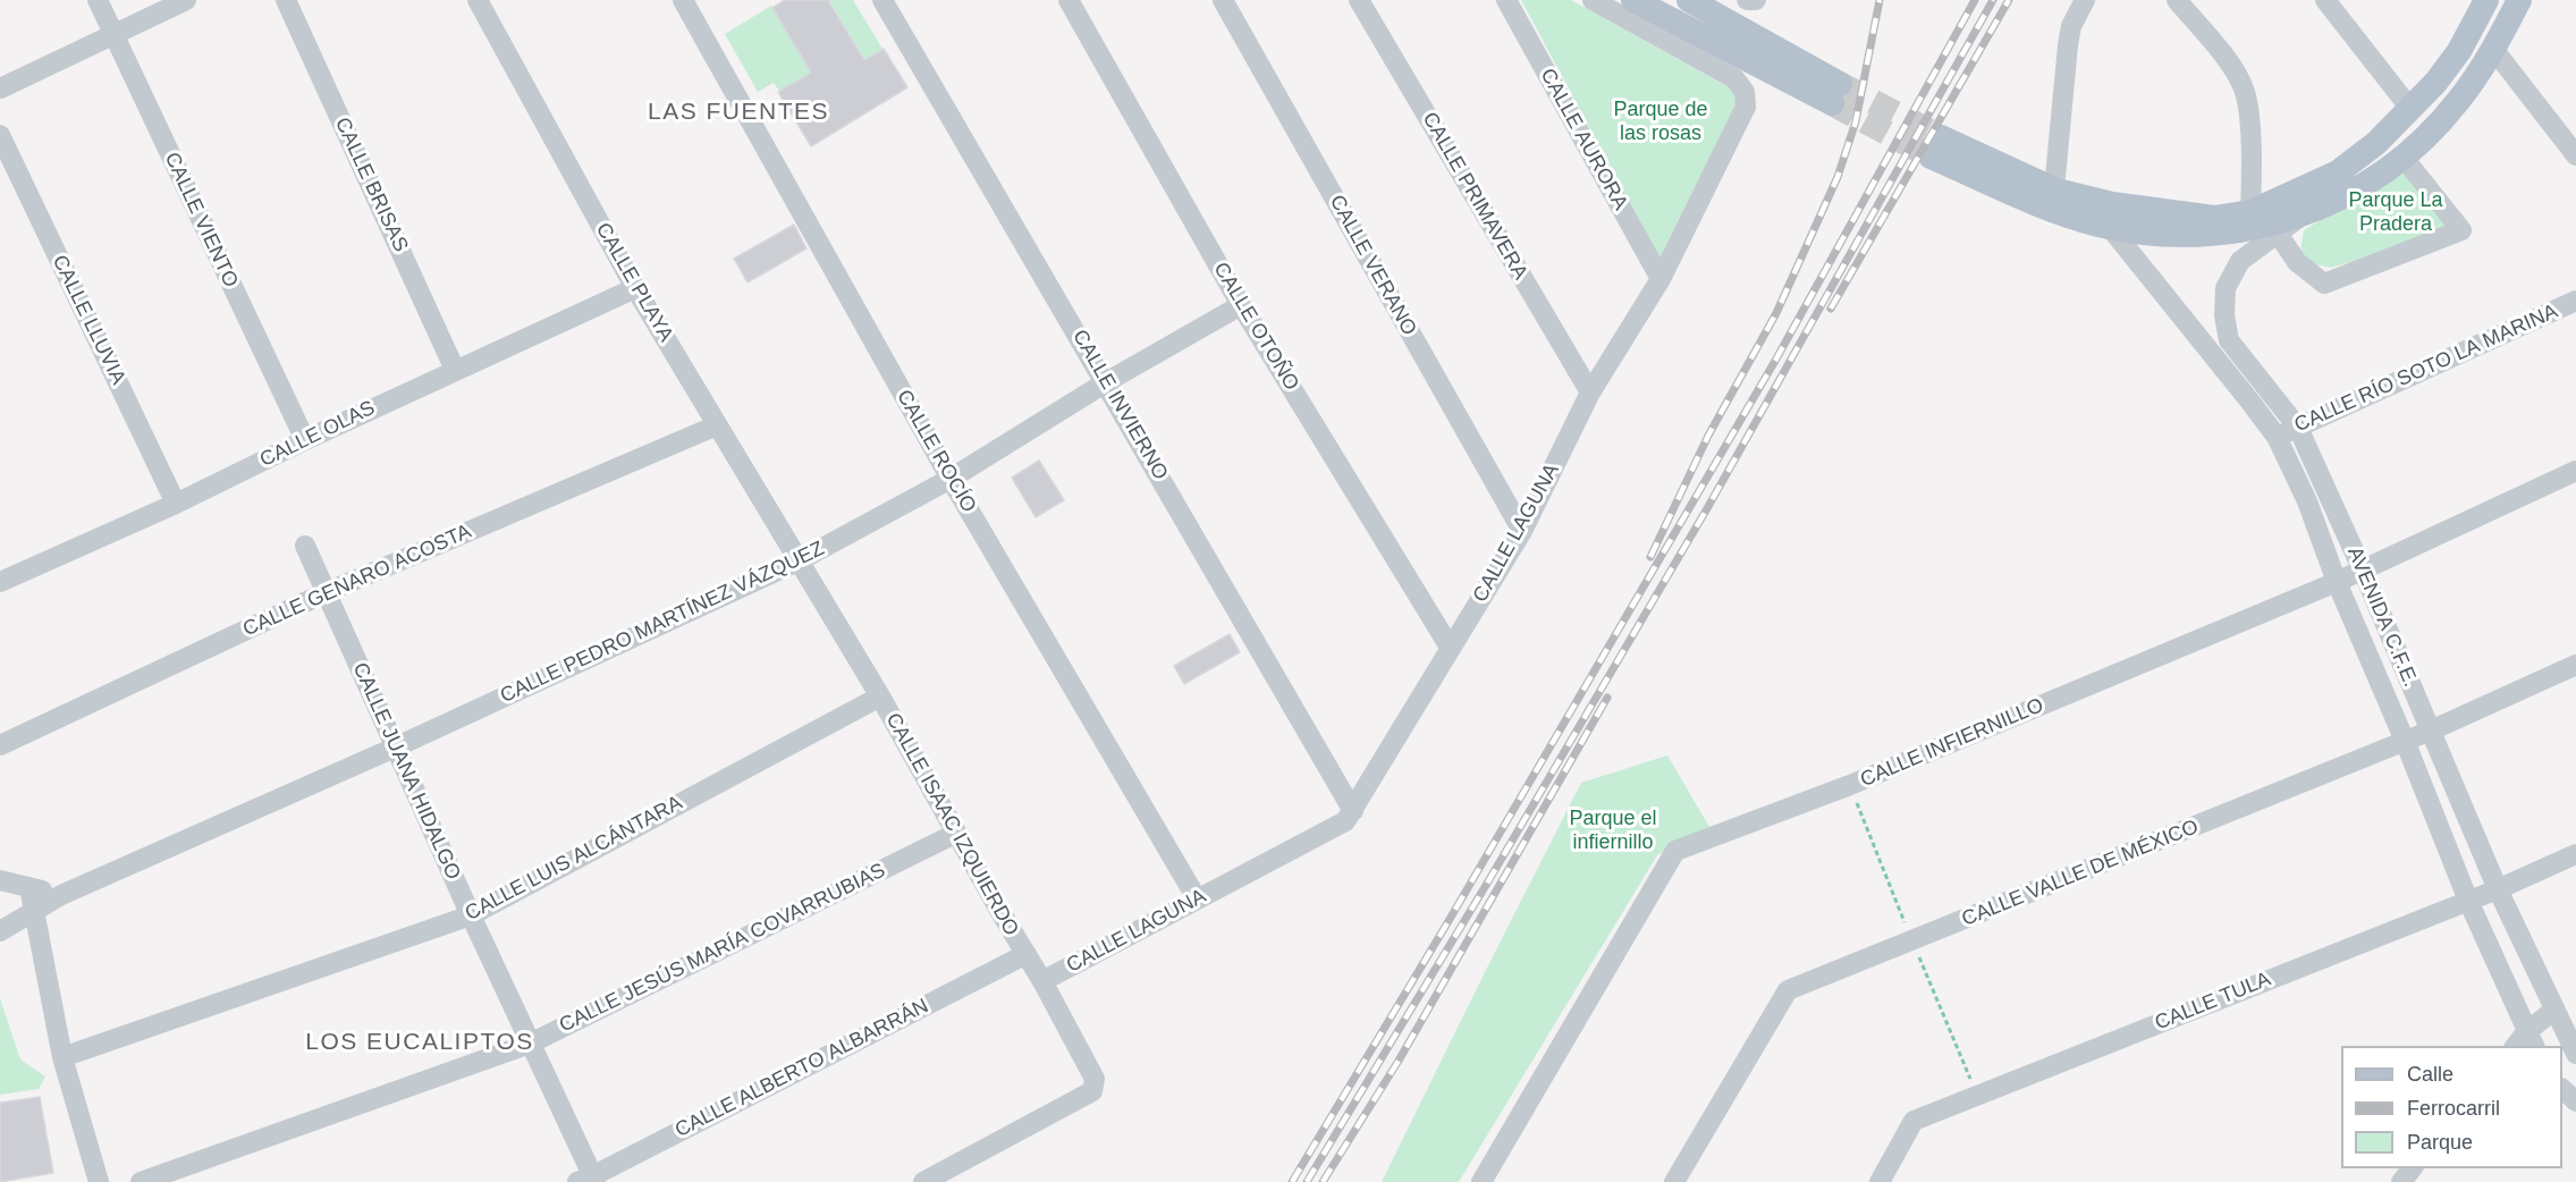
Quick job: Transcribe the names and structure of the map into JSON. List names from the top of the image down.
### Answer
{
  "streets": {
    "street": [
      "CALLE AURORA",
      "CALLE BRISAS",
      "CALLE PRIMAVERA",
      "CALLE VIENTO",
      "CALLE VERANO",
      "CALLE PLAYA",
      "CALLE LLUVIA",
      "CALLE OTOÑO",
      "CALLE RÍO SOTO LA MARINA",
      "CALLE INVIERNO",
      "CALLE OLAS",
      "CALLE ROCÍO",
      "CALLE LAGUNA",
      "CALLE GENARO ACOSTA",
      "AVENIDA C.F.E.",
      "CALLE PEDRO MARTÍNEZ VÁZQUEZ",
      "CALLE INFIERNILLO",
      "CALLE JUANA HIDALGO",
      "CALLE ISAAC IZQUIERDO",
      "CALLE LUIS ALCÁNTARA",
      "CALLE VALLE DE MÉXICO",
      "CALLE JESÚS MARÍA COVARRUBIAS",
      "CALLE TULA",
      "CALLE ALBERTO ALBARRÁN"
    ]
  },
  "crossings": [
    ["CALLE AURORA", "CALLE LAGUNA"],
    ["CALLE BRISAS", "CALLE OLAS"],
    ["CALLE PRIMAVERA", "CALLE LAGUNA"],
    ["CALLE VIENTO", "CALLE OLAS"],
    ["CALLE VERANO", "CALLE LAGUNA"],
    ["CALLE PLAYA", "CALLE OLAS"],
    ["CALLE PLAYA", "CALLE GENARO ACOSTA"],
    ["CALLE PLAYA", "CALLE PEDRO MARTÍNEZ VÁZQUEZ"],
    ["CALLE PLAYA", "CALLE ISAAC IZQUIERDO"],
    ["CALLE LLUVIA", "CALLE OLAS"],
    ["CALLE OTOÑO", "CALLE LAGUNA"],
    ["CALLE OTOÑO", "CALLE PEDRO MARTÍNEZ VÁZQUEZ"],
    ["CALLE RÍO SOTO LA MARINA", "AVENIDA C.F.E."],
    ["CALLE INVIERNO", "CALLE LAGUNA"],
    ["CALLE INVIERNO", "CALLE PEDRO MARTÍNEZ VÁZQUEZ"],
    ["CALLE ROCÍO", "CALLE LAGUNA"],
    ["CALLE ROCÍO", "CALLE PEDRO MARTÍNEZ VÁZQUEZ"],
    ["CALLE LAGUNA", "CALLE ISAAC IZQUIERDO"],
    ["CALLE GENARO ACOSTA", "CALLE JUANA HIDALGO"],
    ["AVENIDA C.F.E.", "CALLE INFIERNILLO"],
    ["AVENIDA C.F.E.", "CALLE VALLE DE MÉXICO"],
    ["AVENIDA C.F.E.", "CALLE TULA"],
    ["CALLE PEDRO MARTÍNEZ VÁZQUEZ", "CALLE JUANA HIDALGO"],
    ["CALLE PEDRO MARTÍNEZ VÁZQUEZ", "CALLE ISAAC IZQUIERDO"],
    ["CALLE JUANA HIDALGO", "CALLE LUIS ALCÁNTARA"],
    ["CALLE JUANA HIDALGO", "CALLE JESÚS MARÍA COVARRUBIAS"],
    ["CALLE JUANA HIDALGO", "CALLE ALBERTO ALBARRÁN"],
    ["CALLE ISAAC IZQUIERDO", "CALLE LUIS ALCÁNTARA"],
    ["CALLE ISAAC IZQUIERDO", "CALLE JESÚS MARÍA COVARRUBIAS"],
    ["CALLE ISAAC IZQUIERDO", "CALLE ALBERTO ALBARRÁN"]
  ],
  "districts": ["LAS FUENTES", "LOS EUCALIPTOS"],
  "parks": ["Parque de las rosas", "Parque La Pradera", "Parque el infiernillo"],
  "legend": ["Calle", "Ferrocarril", "Parque"]
}
